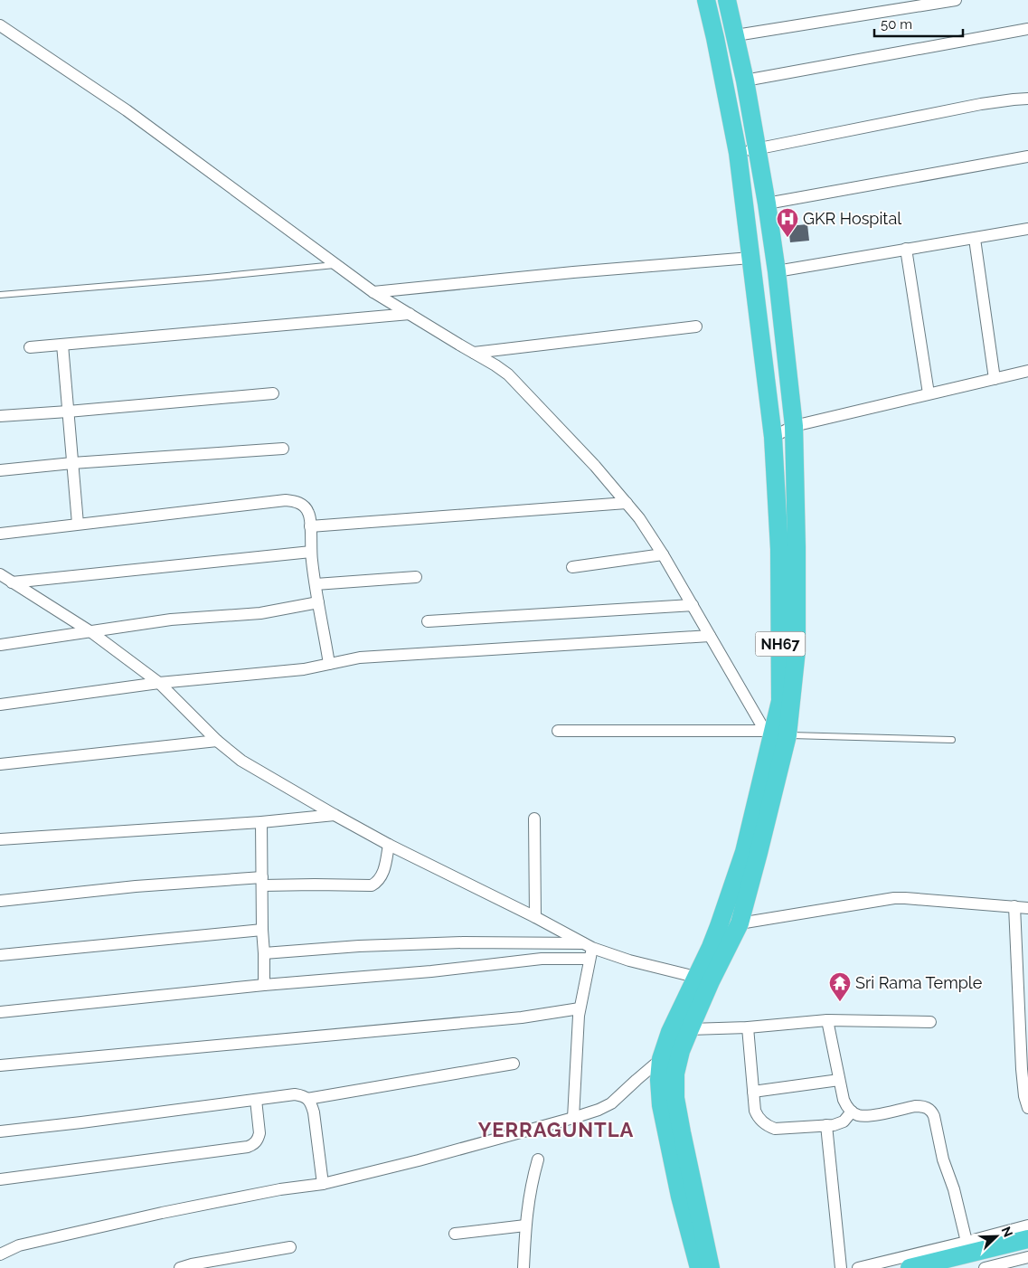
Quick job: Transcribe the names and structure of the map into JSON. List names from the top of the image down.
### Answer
{
  "streets": {
    "highway": ["NH67"]
  },
  "districts": ["YERRAGUNTLA"],
  "places": {
    "hospital": ["GKR Hospital"],
    "temple": ["Sri Rama Temple"]
  },
  "scale_bar": "50 m",
  "north": "top right"
}
